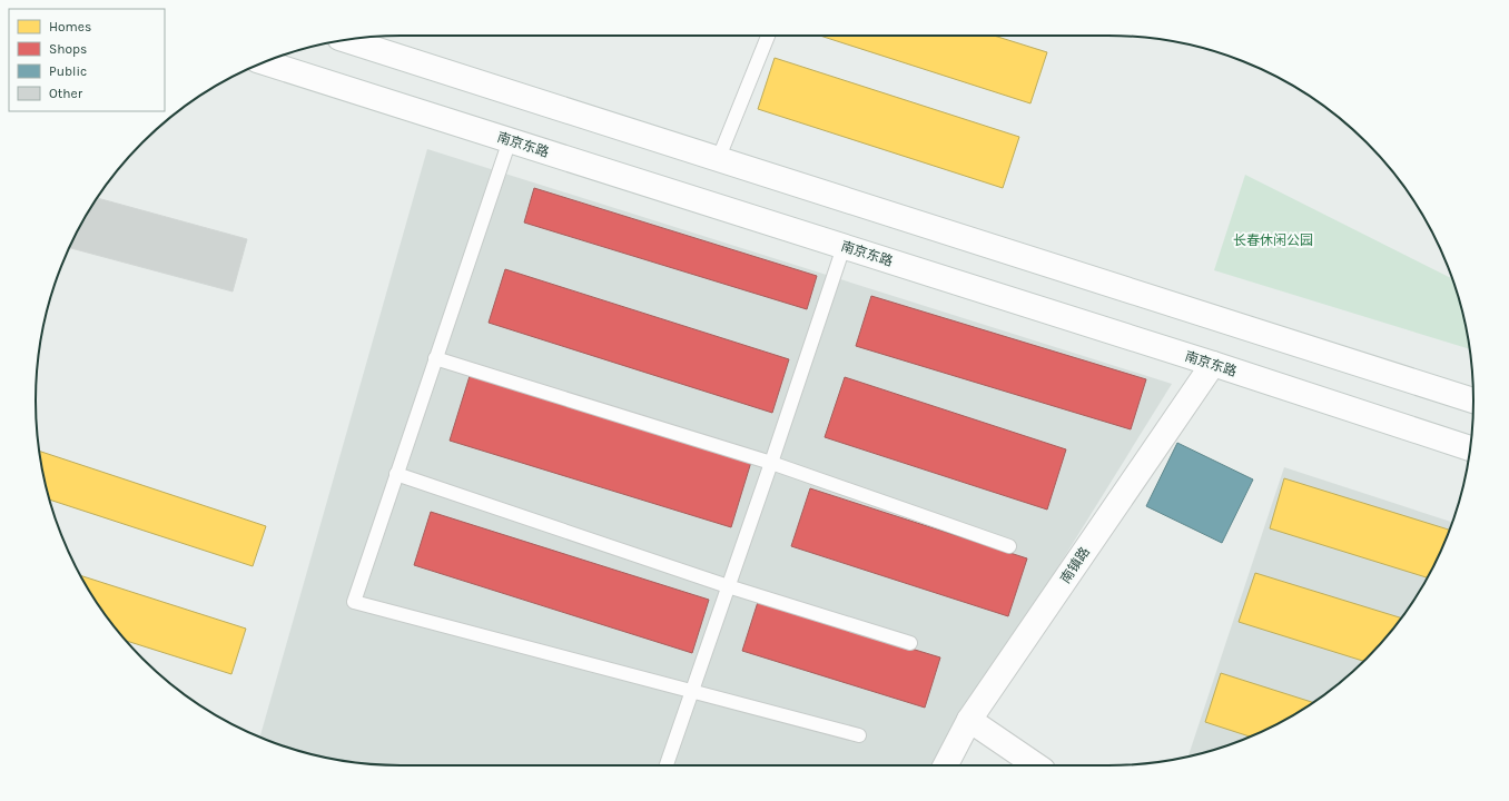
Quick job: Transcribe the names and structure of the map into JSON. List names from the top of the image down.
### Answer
{
  "streets": {
    "main road": ["南京东路", "南镇路"]
  },
  "crossings": [
    ["南京东路", "南镇路"]
  ],
  "parks": ["长春休闲公园"],
  "legend": [
    "Homes",
    "Shops",
    "Public",
    "Other"
  ]
}
